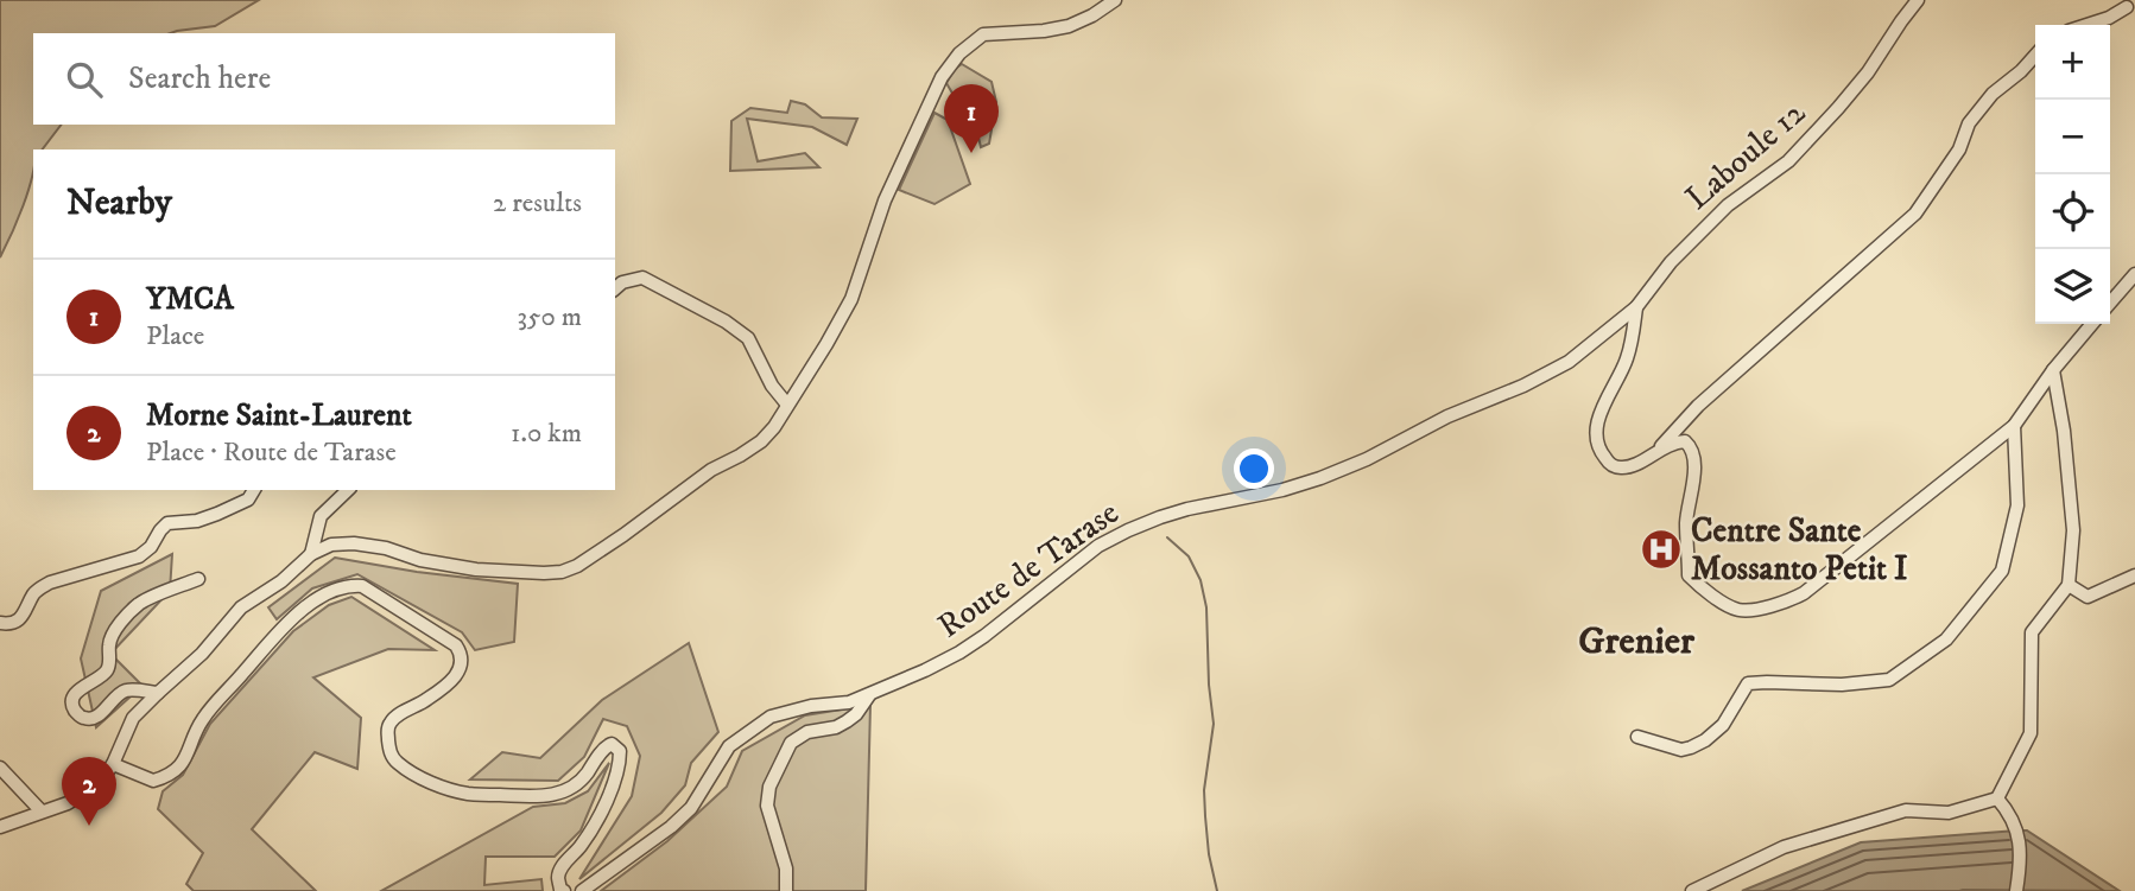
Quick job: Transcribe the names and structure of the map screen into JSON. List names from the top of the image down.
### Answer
{
  "streets": {
    "street": ["Laboule 12", "Route de Tarase"]
  },
  "crossings": [
    ["Laboule 12", "Route de Tarase"]
  ],
  "districts": ["Grenier"],
  "places": {
    "hospital": ["Centre Sante Mossanto Petit I"]
  },
  "page": {
    "map_buttons": ["+", "−"],
    "search": "Search here",
    "pins": ["1", "2"],
    "heading": ["Nearby", "2 results"],
    "list": [
      {
        "mark": "1",
        "name": "YMCA",
        "note": "Place",
        "value": "350 m"
      },
      {
        "mark": "2",
        "name": "Morne Saint-Laurent",
        "note": "Place · Route de Tarase",
        "value": "1.0 km"
      }
    ]
  }
}
